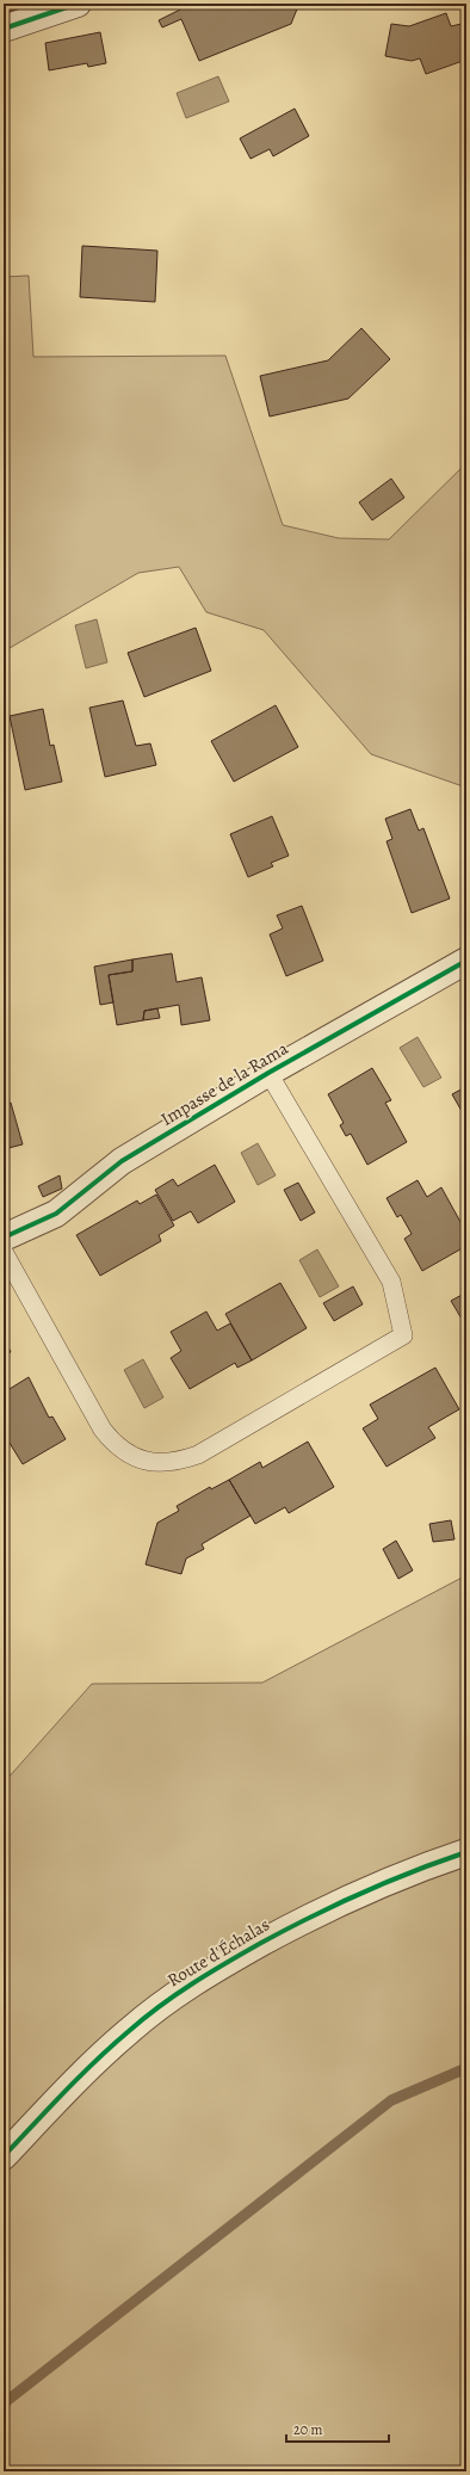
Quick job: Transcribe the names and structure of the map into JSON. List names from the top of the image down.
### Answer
{
  "streets": {
    "street": ["Impasse de la Rama", "Route d'Échalas"]
  },
  "scale_bar": "20 m"
}
